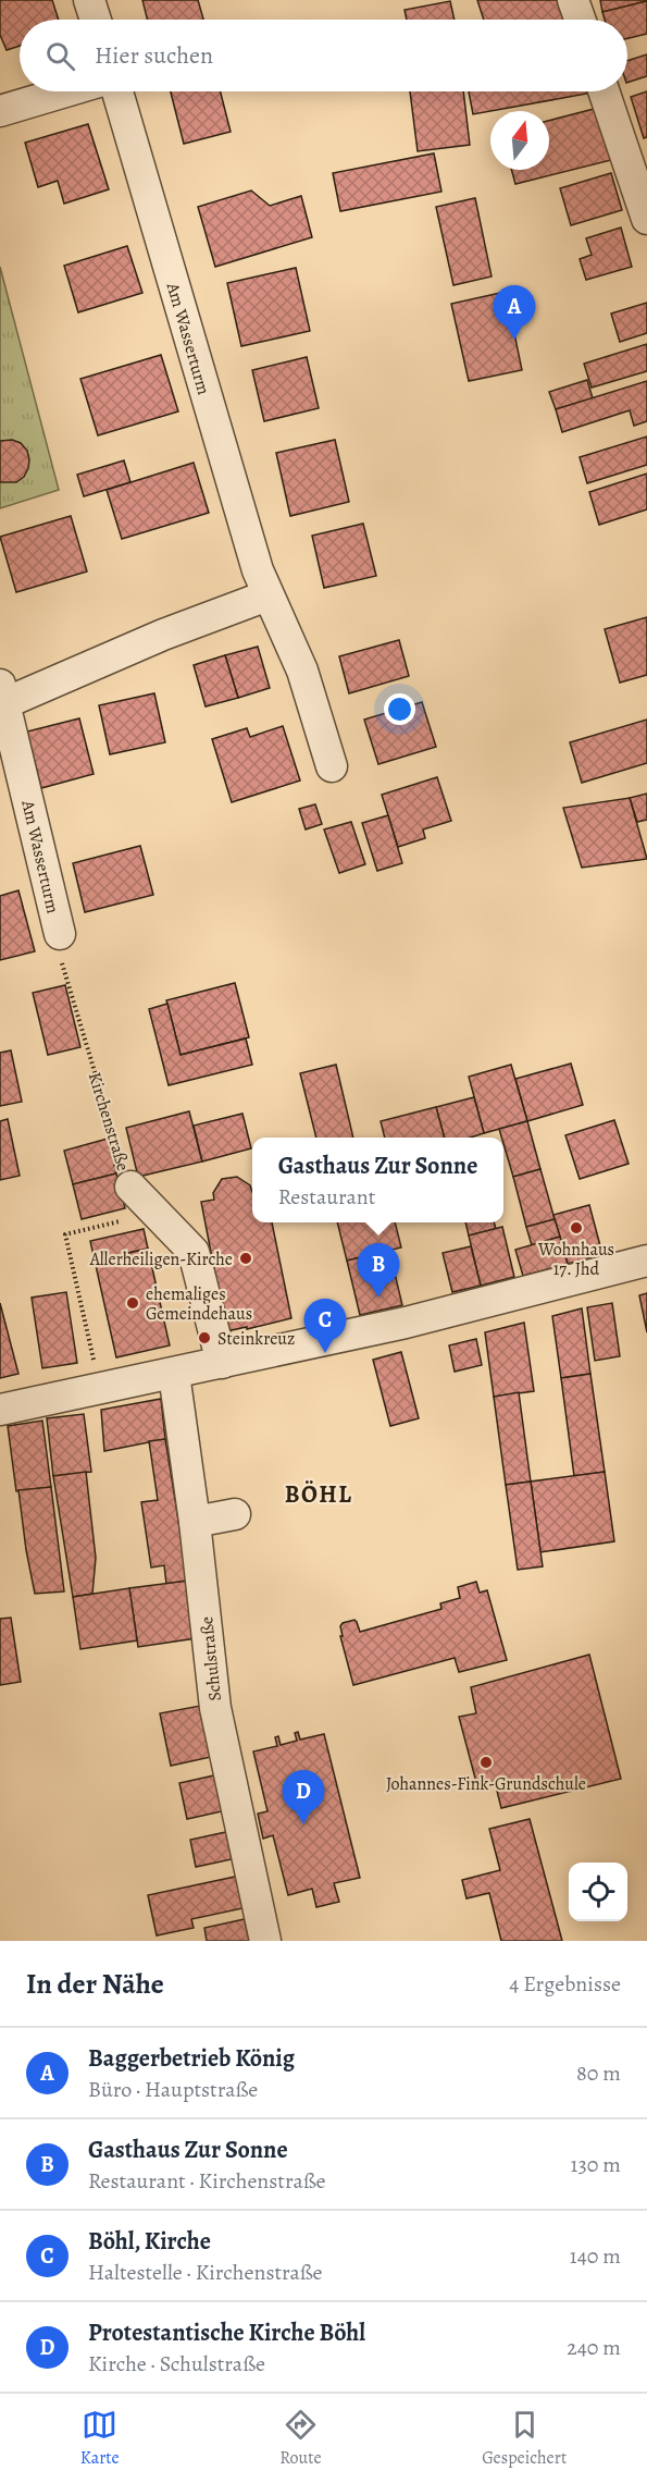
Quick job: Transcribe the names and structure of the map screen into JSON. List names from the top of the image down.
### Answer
{
  "streets": {
    "street": ["Am Wasserturm", "Kirchenstraße", "Schulstraße"]
  },
  "crossings": [
    ["Am Wasserturm", "Kirchenstraße"]
  ],
  "districts": ["BÖHL"],
  "places": [
    "Wohnhaus 17. Jhd",
    "Allerheiligen-Kirche",
    "ehemaliges Gemeindehaus",
    "Steinkreuz",
    "Johannes-Fink-Grundschule"
  ],
  "north": "top",
  "page": {
    "search": "Hier suchen",
    "pins": [
      "A",
      "B",
      "C",
      "D"
    ],
    "popup": ["Gasthaus Zur Sonne", "Restaurant"],
    "heading": ["In der Nähe", "4 Ergebnisse"],
    "list": [
      {
        "mark": "A",
        "name": "Baggerbetrieb König",
        "note": "Büro · Hauptstraße",
        "value": "80 m"
      },
      {
        "mark": "B",
        "name": "Gasthaus Zur Sonne",
        "note": "Restaurant · Kirchenstraße",
        "value": "130 m"
      },
      {
        "mark": "C",
        "name": "Böhl, Kirche",
        "note": "Haltestelle · Kirchenstraße",
        "value": "140 m"
      },
      {
        "mark": "D",
        "name": "Protestantische Kirche Böhl",
        "note": "Kirche · Schulstraße",
        "value": "240 m"
      }
    ],
    "nav": ["Karte", "Route", "Gespeichert"]
  }
}
